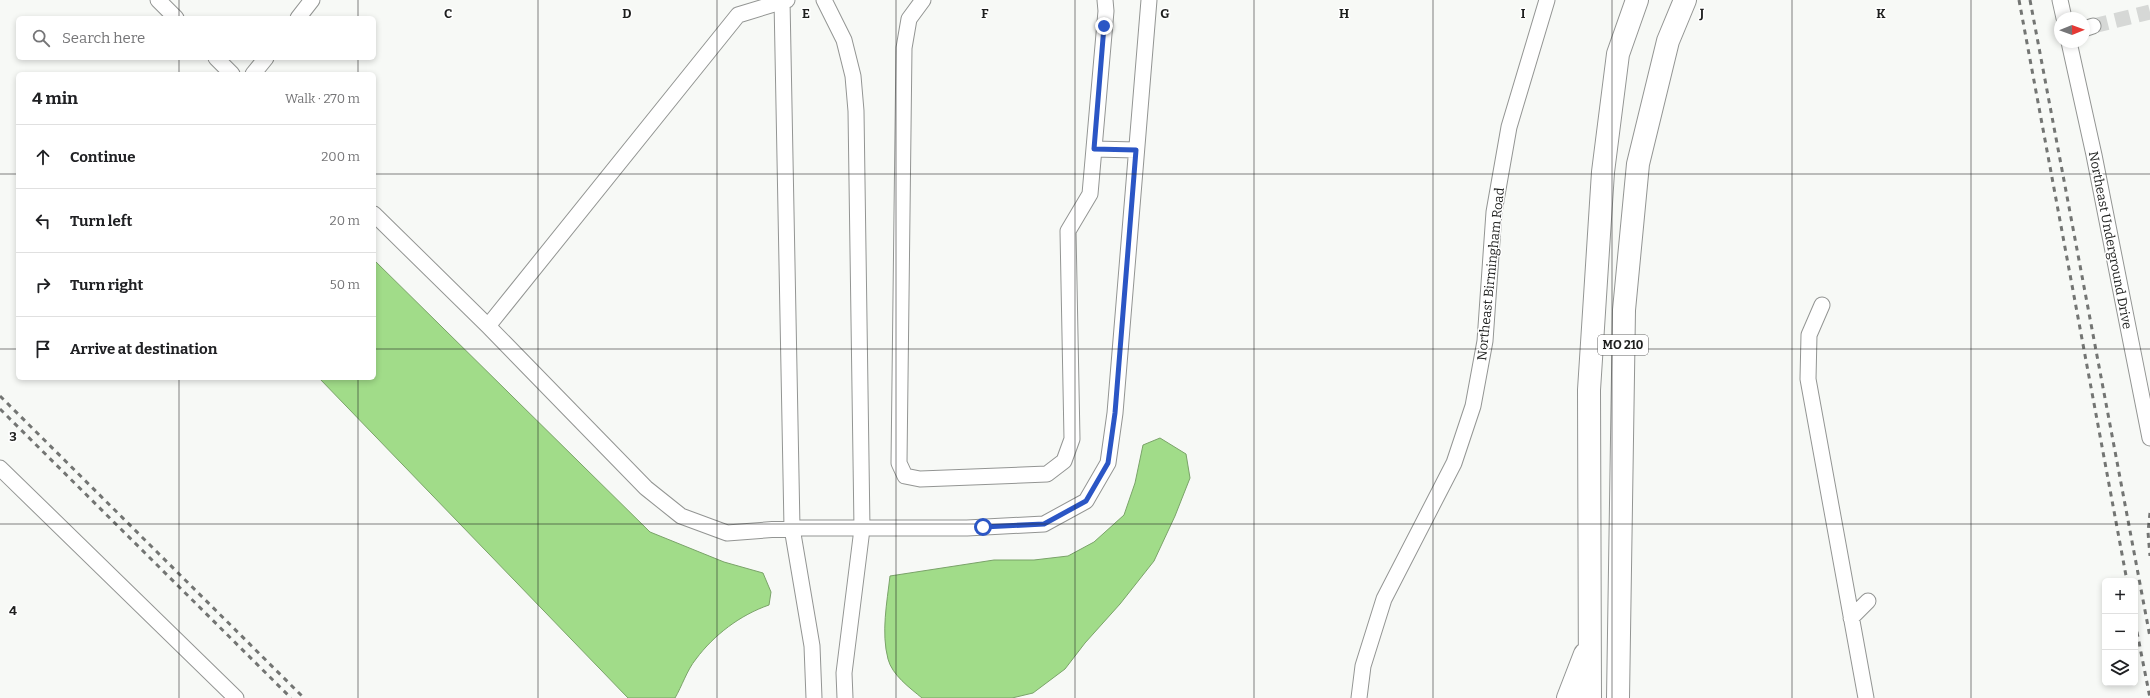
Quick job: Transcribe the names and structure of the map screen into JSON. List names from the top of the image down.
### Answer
{
  "streets": {
    "highway": ["MO 210"],
    "street": ["Northeast Underground Drive", "Northeast Birmingham Road"]
  },
  "north": "right",
  "page": {
    "search": "Search here",
    "heading": ["4 min", "Walk · 270 m"],
    "list": [
      ["Continue", "200 m"],
      ["Turn left", "20 m"],
      ["Turn right", "50 m"],
      "Arrive at destination"
    ],
    "map_buttons": ["+", "−"]
  },
  "grid": {
    "columns": [
      "C",
      "D",
      "E",
      "F",
      "G",
      "H",
      "I",
      "J",
      "K"
    ],
    "rows": ["3", "4"]
  }
}
